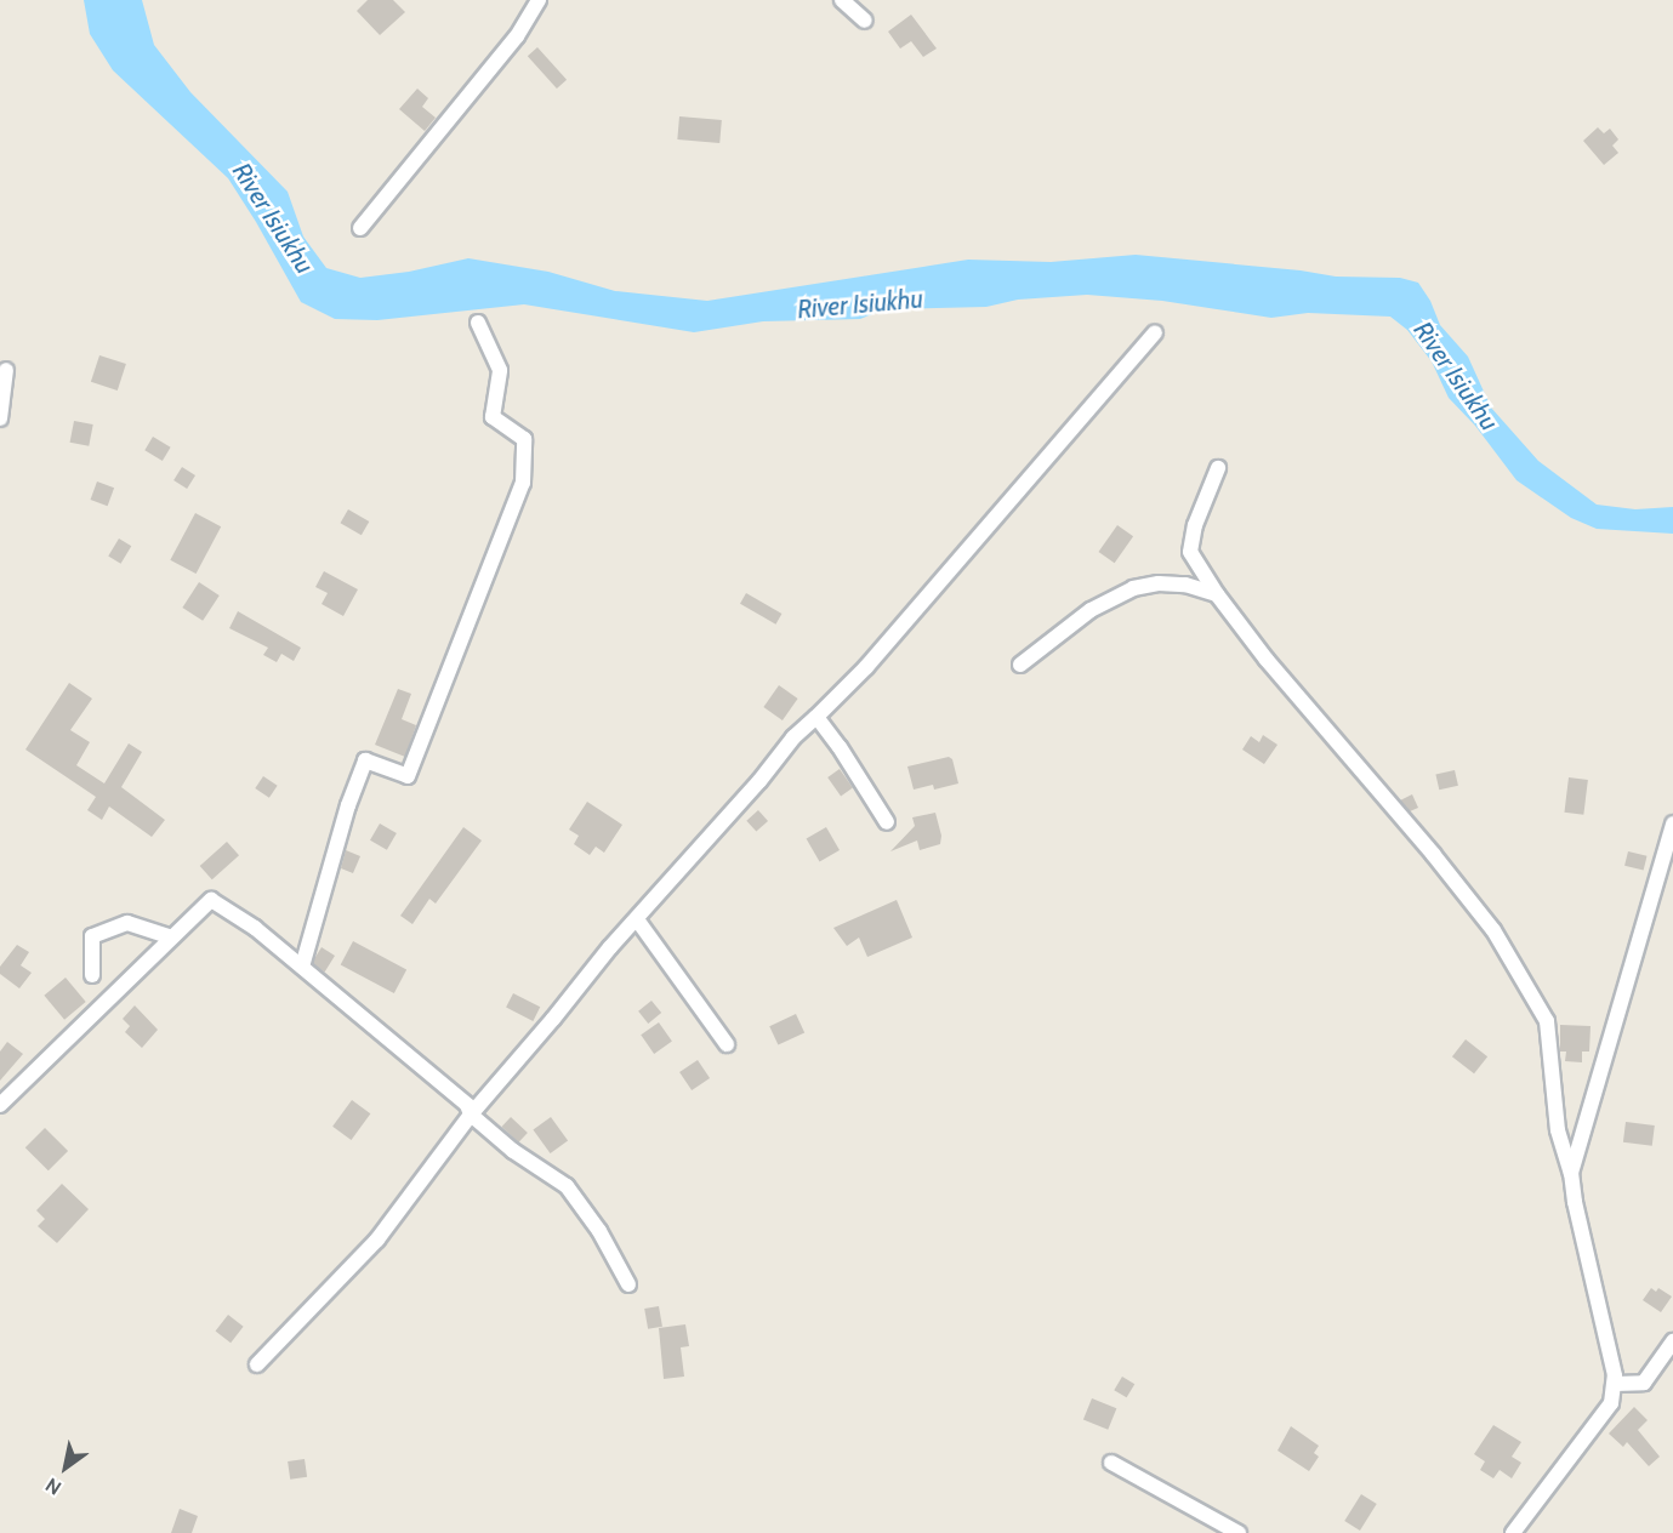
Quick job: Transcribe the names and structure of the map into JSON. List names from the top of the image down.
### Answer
{
  "water": ["River Isiukhu"],
  "north": "bottom left"
}
